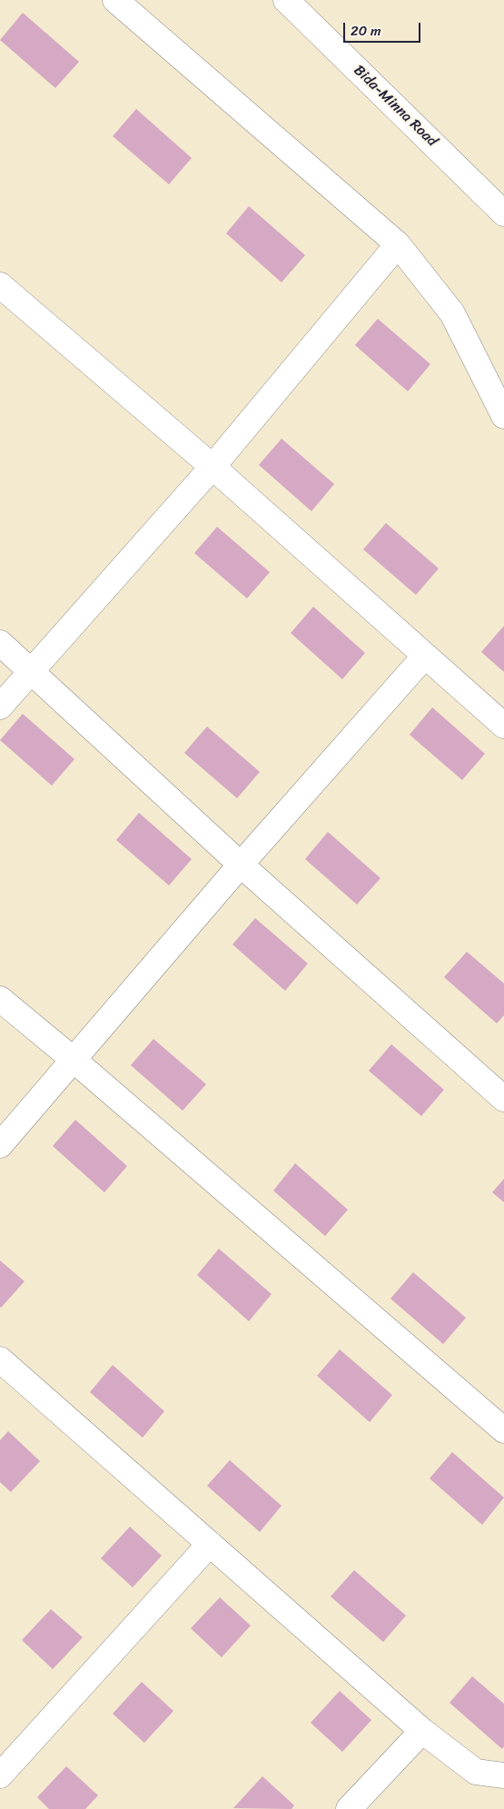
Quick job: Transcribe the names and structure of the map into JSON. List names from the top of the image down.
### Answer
{
  "streets": {
    "street": ["Bida-Minna Road"]
  },
  "scale_bar": "20 m"
}
